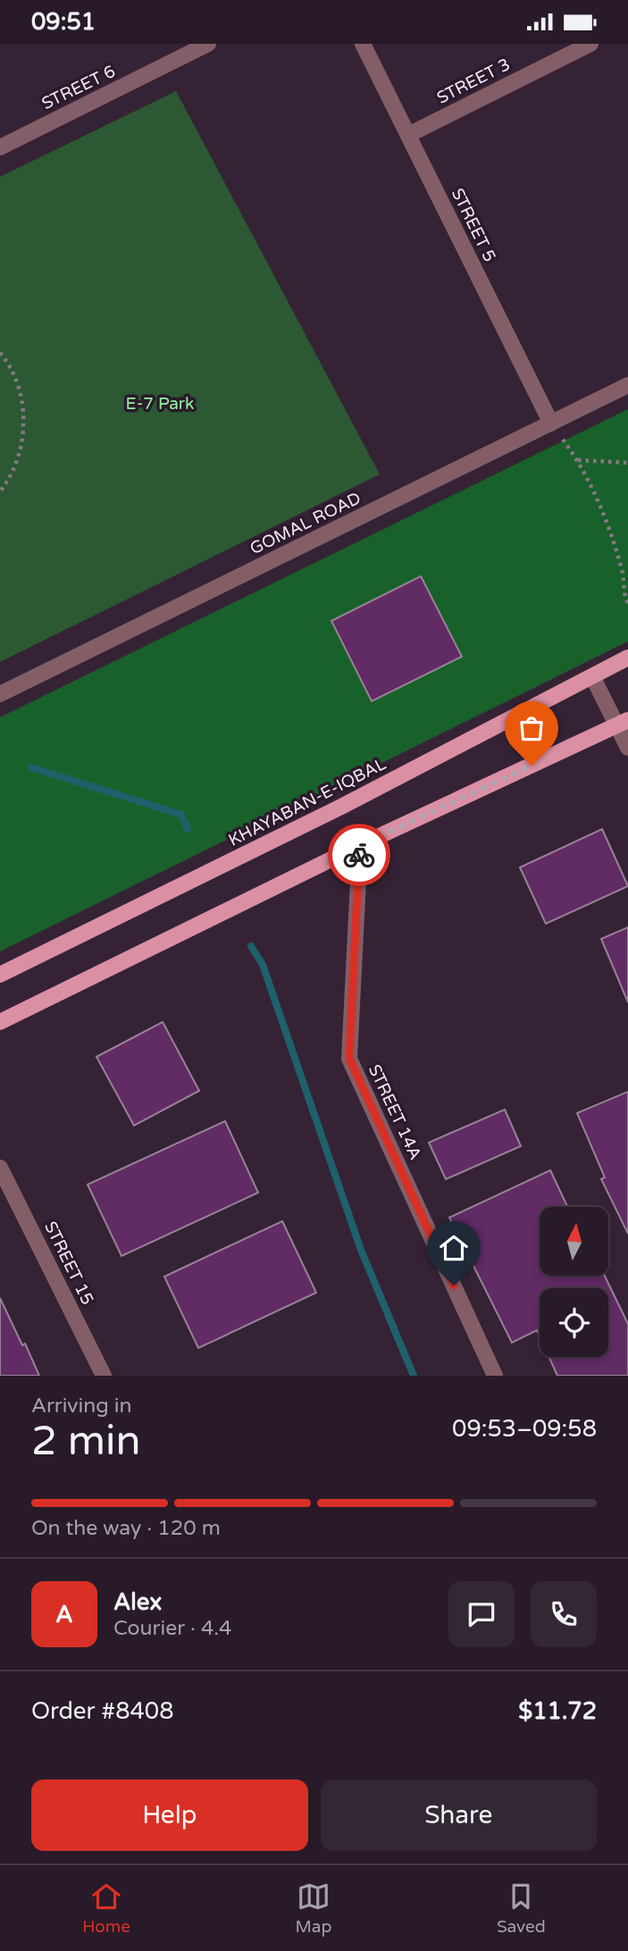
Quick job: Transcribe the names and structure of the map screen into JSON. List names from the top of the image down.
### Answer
{
  "streets": {
    "main road": ["KHAYABAN-E-IQBAL"],
    "street": [
      "STREET 3",
      "STREET 6",
      "STREET 5",
      "GOMAL ROAD",
      "STREET 14A",
      "STREET 15"
    ]
  },
  "crossings": [
    ["STREET 3", "STREET 5"],
    ["STREET 5", "GOMAL ROAD"]
  ],
  "parks": ["E-7 Park"],
  "north": "top",
  "page": {
    "status": "09:51",
    "heading": ["2 min", "Arriving in", "09:53–09:58"],
    "panel": [
      "Alex",
      "Courier · 4.4",
      "Order #8408",
      "$11.72"
    ],
    "bar": "On the way · 120 m",
    "round": "A",
    "buttons": ["Help", "Share"],
    "tabs": ["Home", "Map", "Saved"]
  }
}
